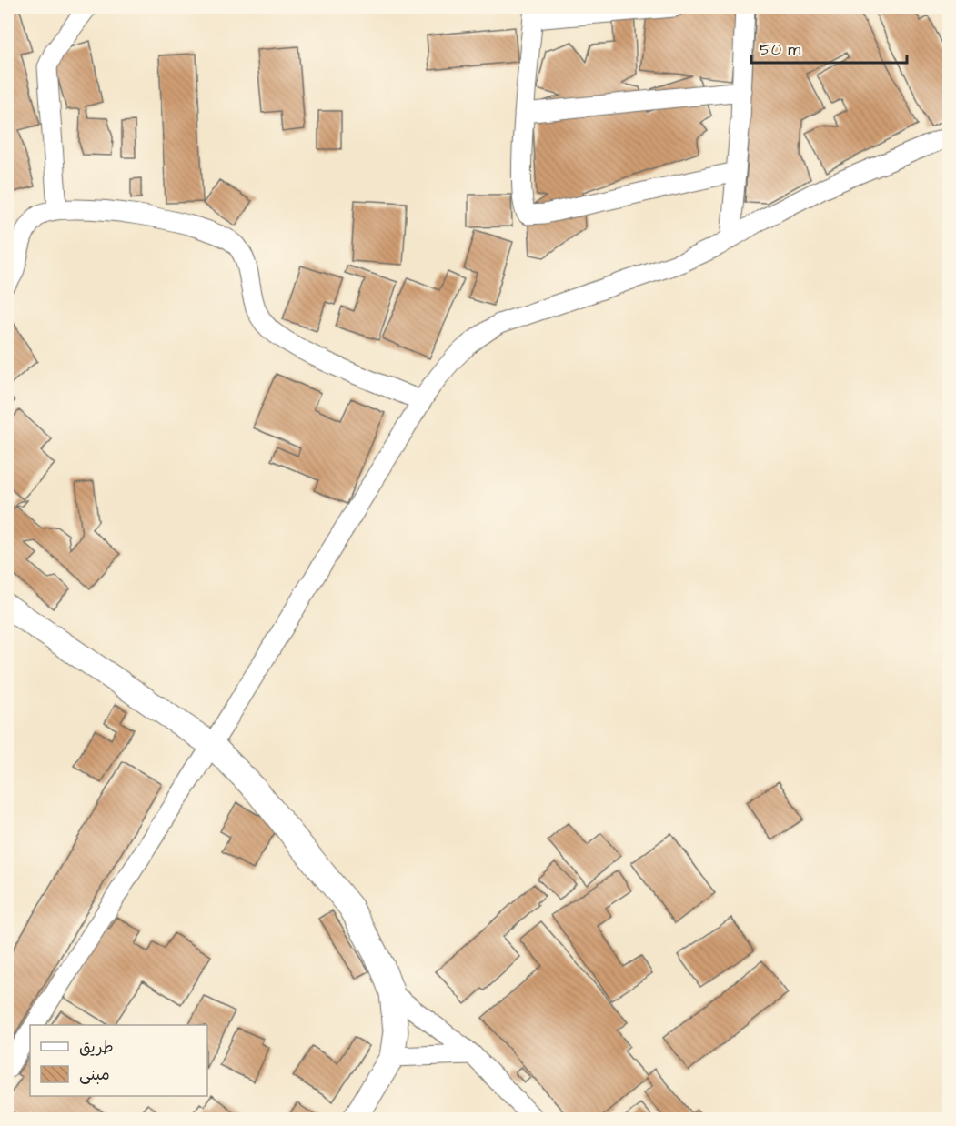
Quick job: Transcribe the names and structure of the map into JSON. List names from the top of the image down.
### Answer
{
  "legend": ["طريق", "مبنى"],
  "scale_bar": "50 m"
}
